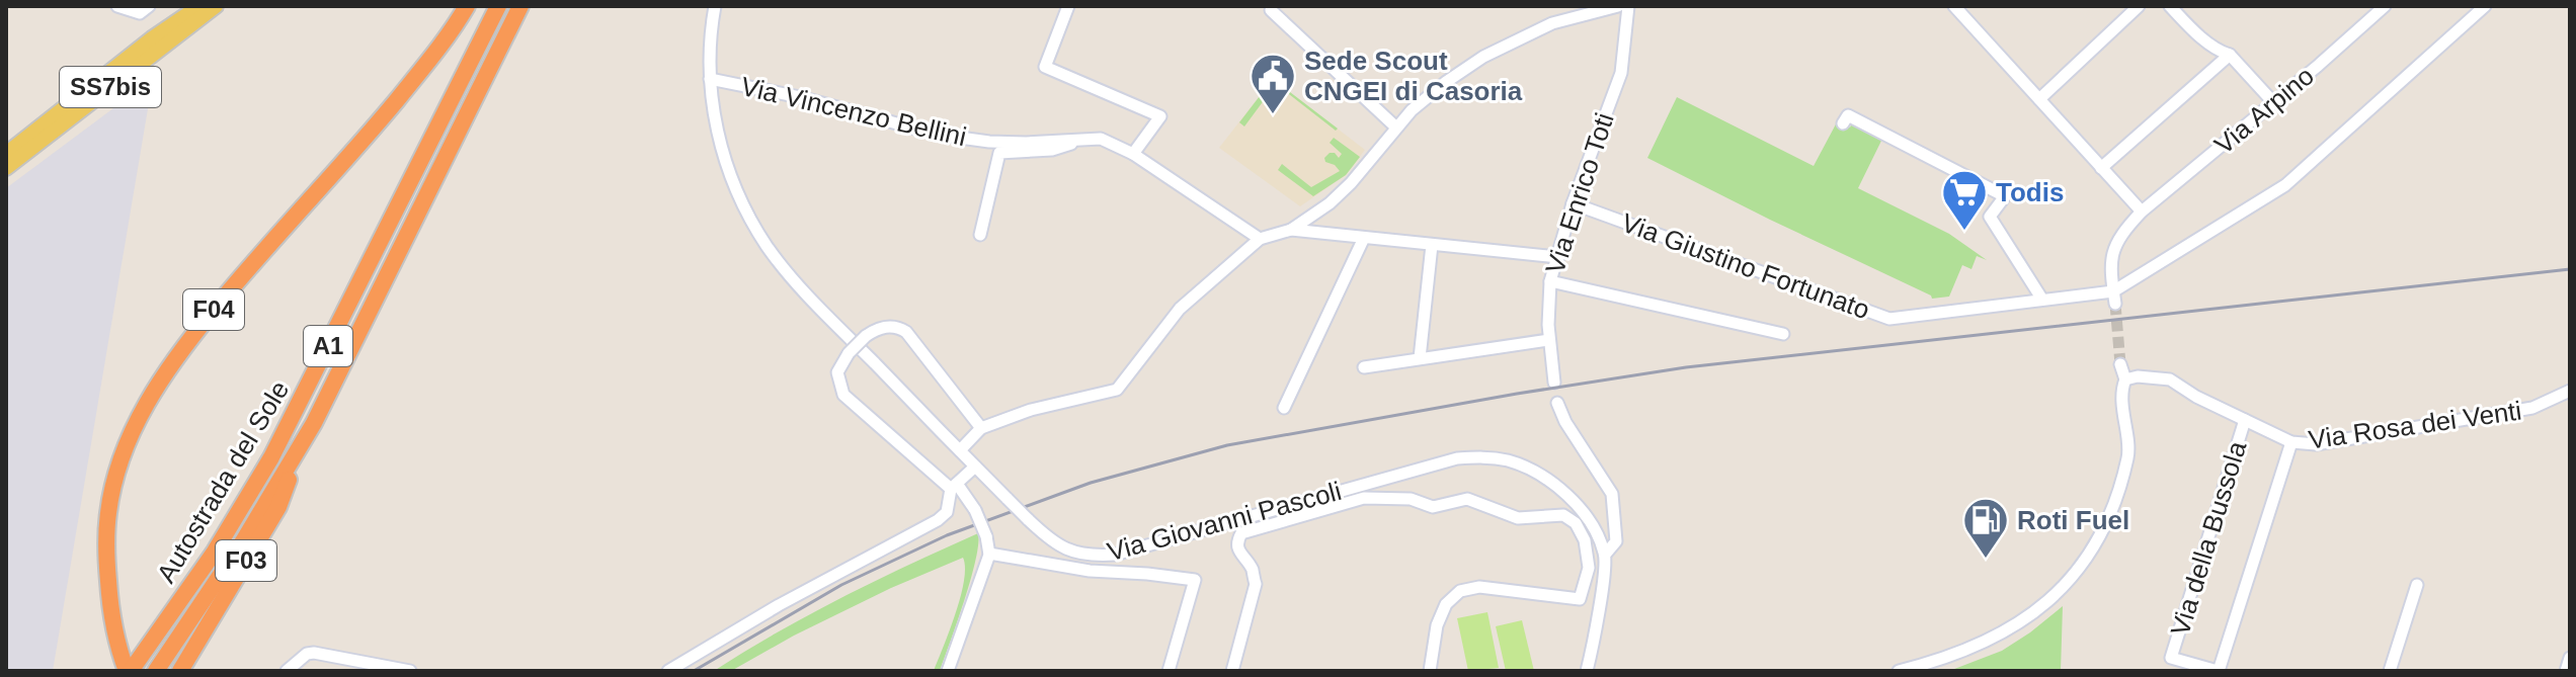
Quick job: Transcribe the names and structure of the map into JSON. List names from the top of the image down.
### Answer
{
  "streets": {
    "highway": [
      "F04",
      "A1",
      "Autostrada del Sole",
      "F03"
    ],
    "main road": ["SS7bis"],
    "street": [
      "Via Arpino",
      "Via Vincenzo Bellini",
      "Via Enrico Toti",
      "Via Giustino Fortunato",
      "Via Rosa dei Venti",
      "Via Giovanni Pascoli",
      "Via della Bussola"
    ]
  },
  "crossings": [
    ["Via Arpino", "Via Giustino Fortunato"],
    ["Via Vincenzo Bellini", "Via Giovanni Pascoli"],
    ["Via Enrico Toti", "Via Giustino Fortunato"],
    ["F04", "Autostrada del Sole"],
    ["Via Rosa dei Venti", "Via della Bussola"],
    ["Autostrada del Sole", "F03"]
  ],
  "places": {
    "public building": ["Sede Scout CNGEI di Casoria"],
    "supermarket": ["Todis"],
    "fuel station": ["Roti Fuel"]
  }
}
